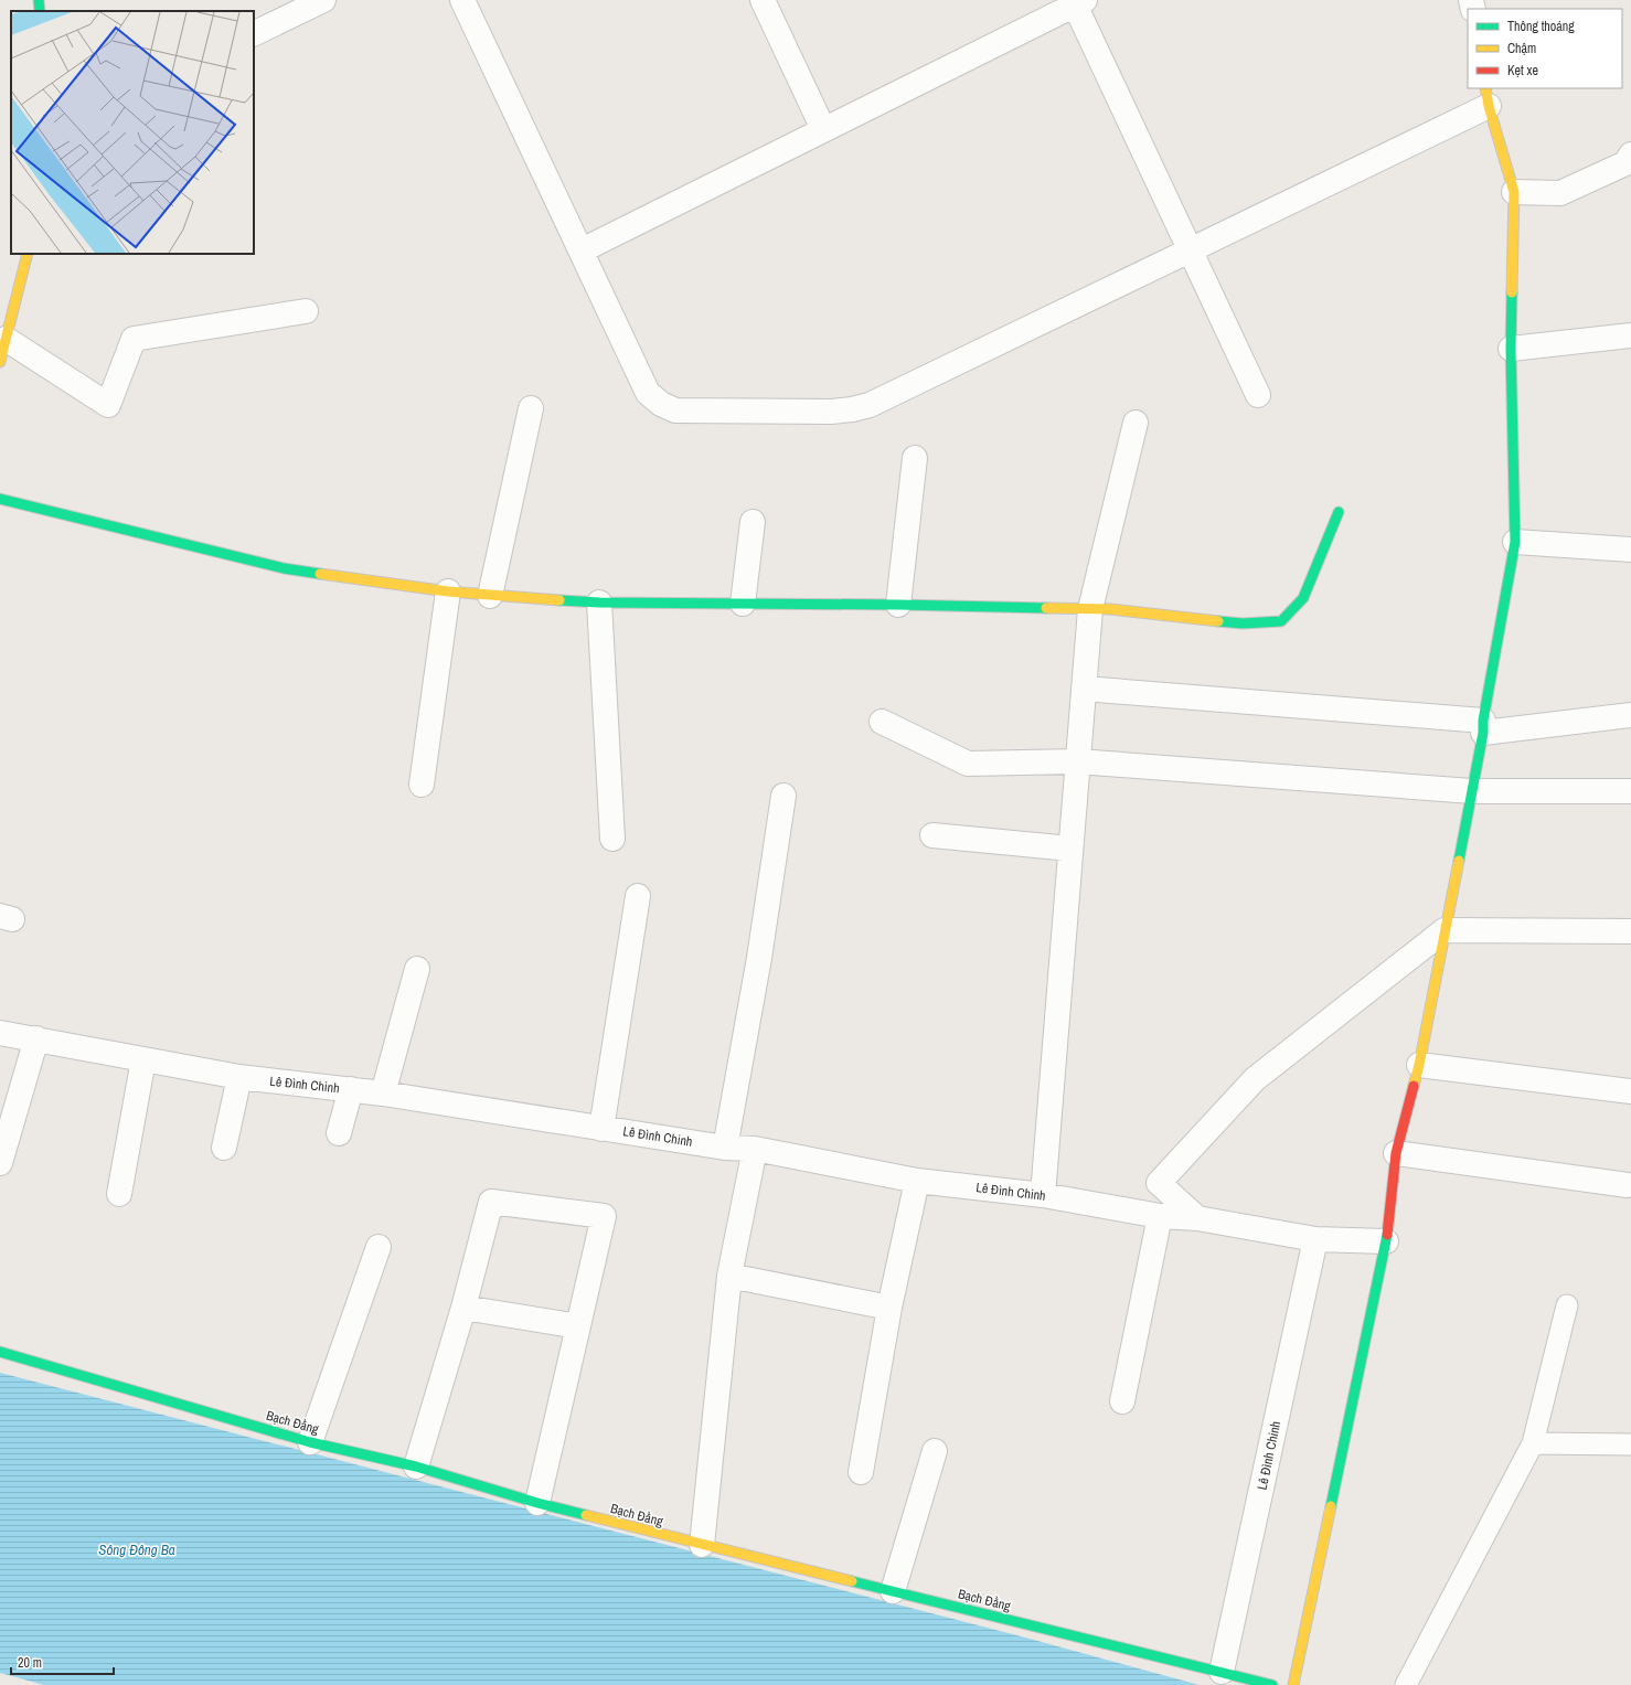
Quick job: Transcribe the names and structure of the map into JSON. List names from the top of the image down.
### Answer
{
  "streets": {
    "street": ["Lê Đình Chinh", "Bạch Đằng"]
  },
  "crossings": [
    ["Lê Đình Chinh", "Bạch Đằng"]
  ],
  "water": ["Sông Đông Ba"],
  "legend": ["Thông thoáng", "Chậm", "Kẹt xe"],
  "scale_bar": "20 m"
}
